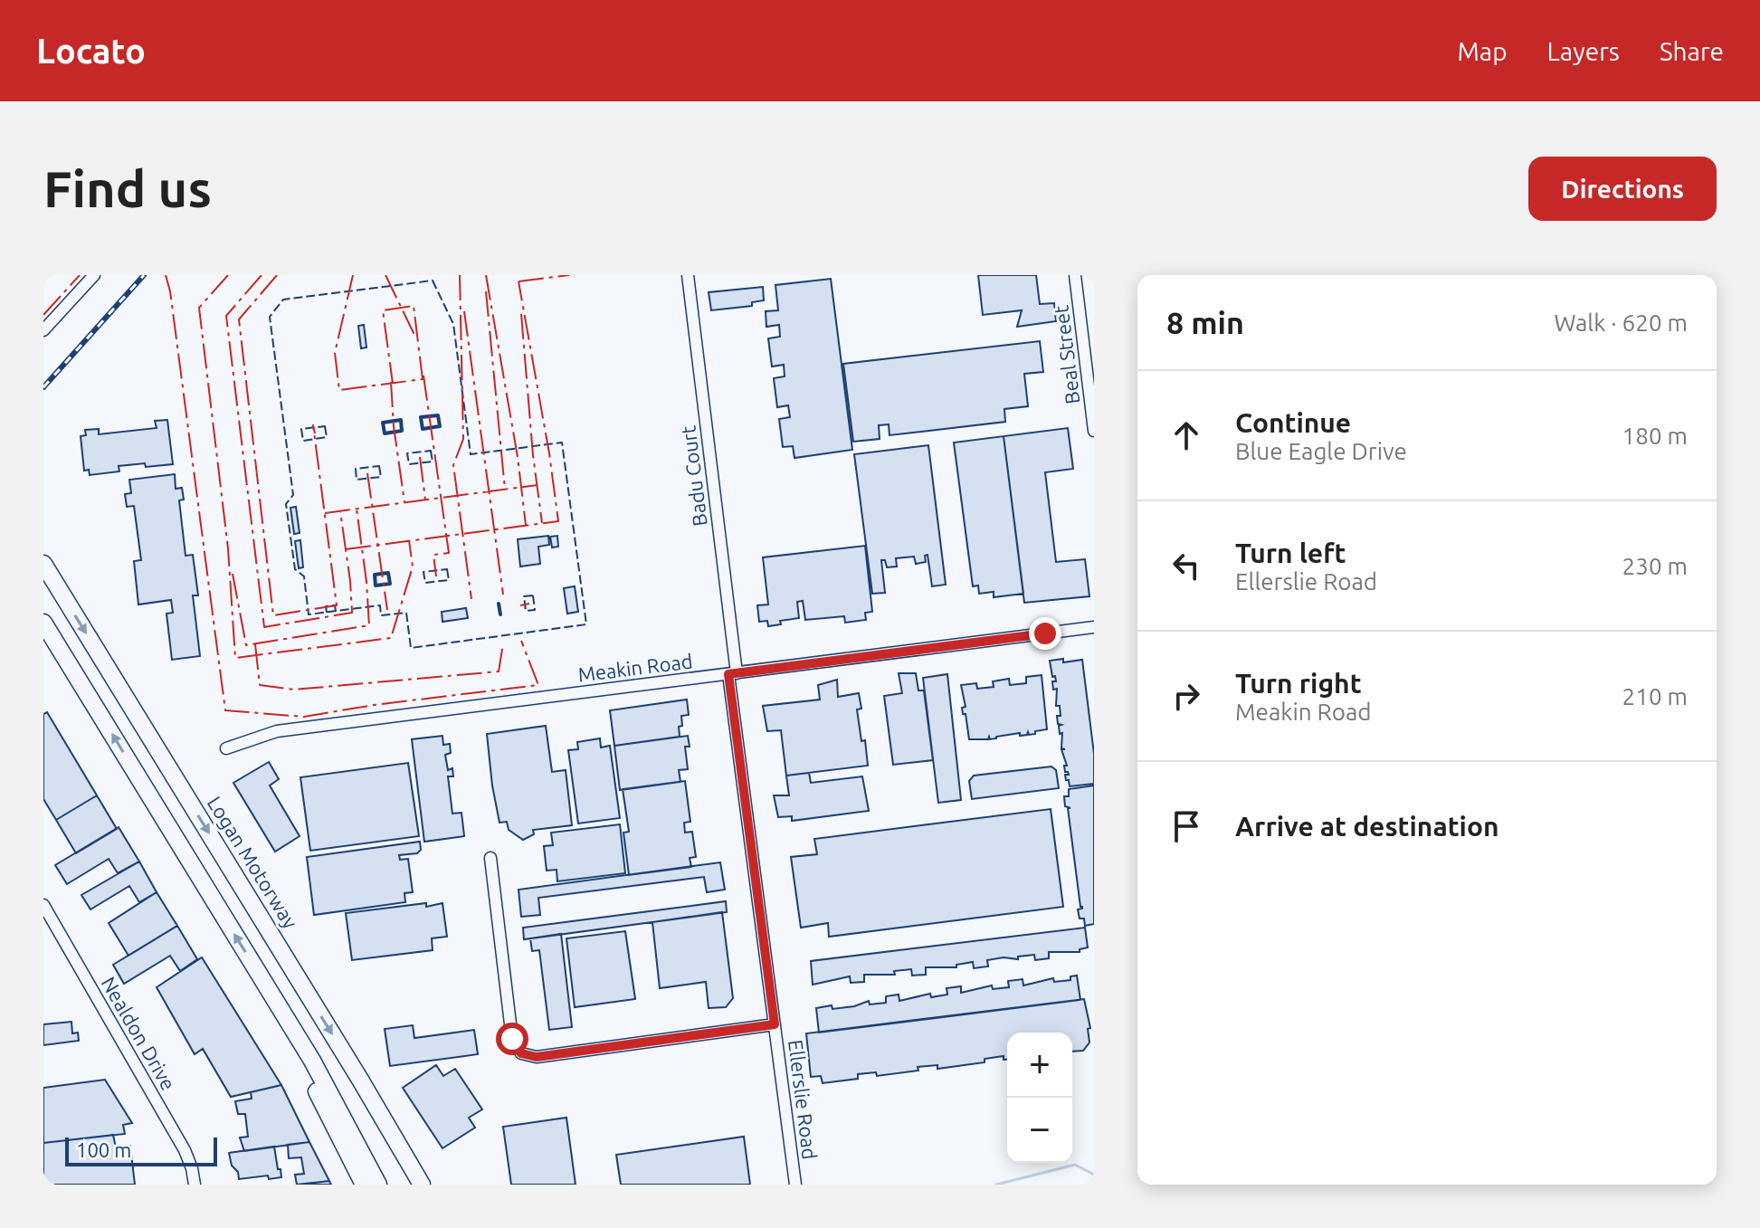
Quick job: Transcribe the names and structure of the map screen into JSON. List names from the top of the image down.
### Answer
{
  "streets": {
    "highway": ["Logan Motorway"],
    "street": [
      "Beal Street",
      "Badu Court",
      "Meakin Road",
      "Nealdon Drive",
      "Ellerslie Road"
    ]
  },
  "crossings": [
    ["Badu Court", "Meakin Road"],
    ["Badu Court", "Ellerslie Road"],
    ["Meakin Road", "Ellerslie Road"]
  ],
  "scale_bar": "100 m",
  "page": {
    "header": "Locato",
    "nav": ["Map", "Layers", "Share"],
    "buttons": "Directions",
    "title": "Find us",
    "heading": ["8 min", "Walk · 620 m"],
    "list": [
      ["Continue", "Blue Eagle Drive", "180 m"],
      ["Turn left", "Ellerslie Road", "230 m"],
      ["Turn right", "Meakin Road", "210 m"],
      "Arrive at destination"
    ],
    "map_buttons": ["+", "−"],
    "scale": "100 m"
  }
}
